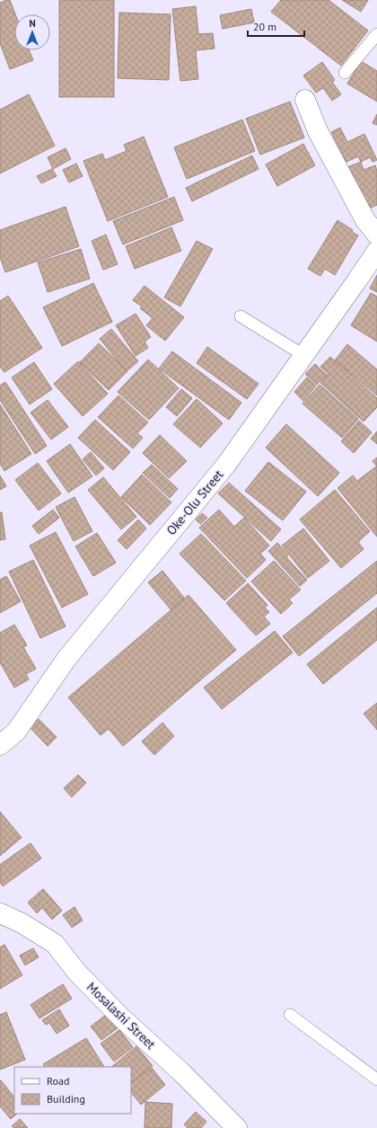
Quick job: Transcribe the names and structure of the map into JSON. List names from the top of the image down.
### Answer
{
  "streets": {
    "street": ["Oke-Olu Street", "Mosalashi Street"]
  },
  "legend": ["Road", "Building"],
  "scale_bar": "20 m",
  "north": "top"
}
